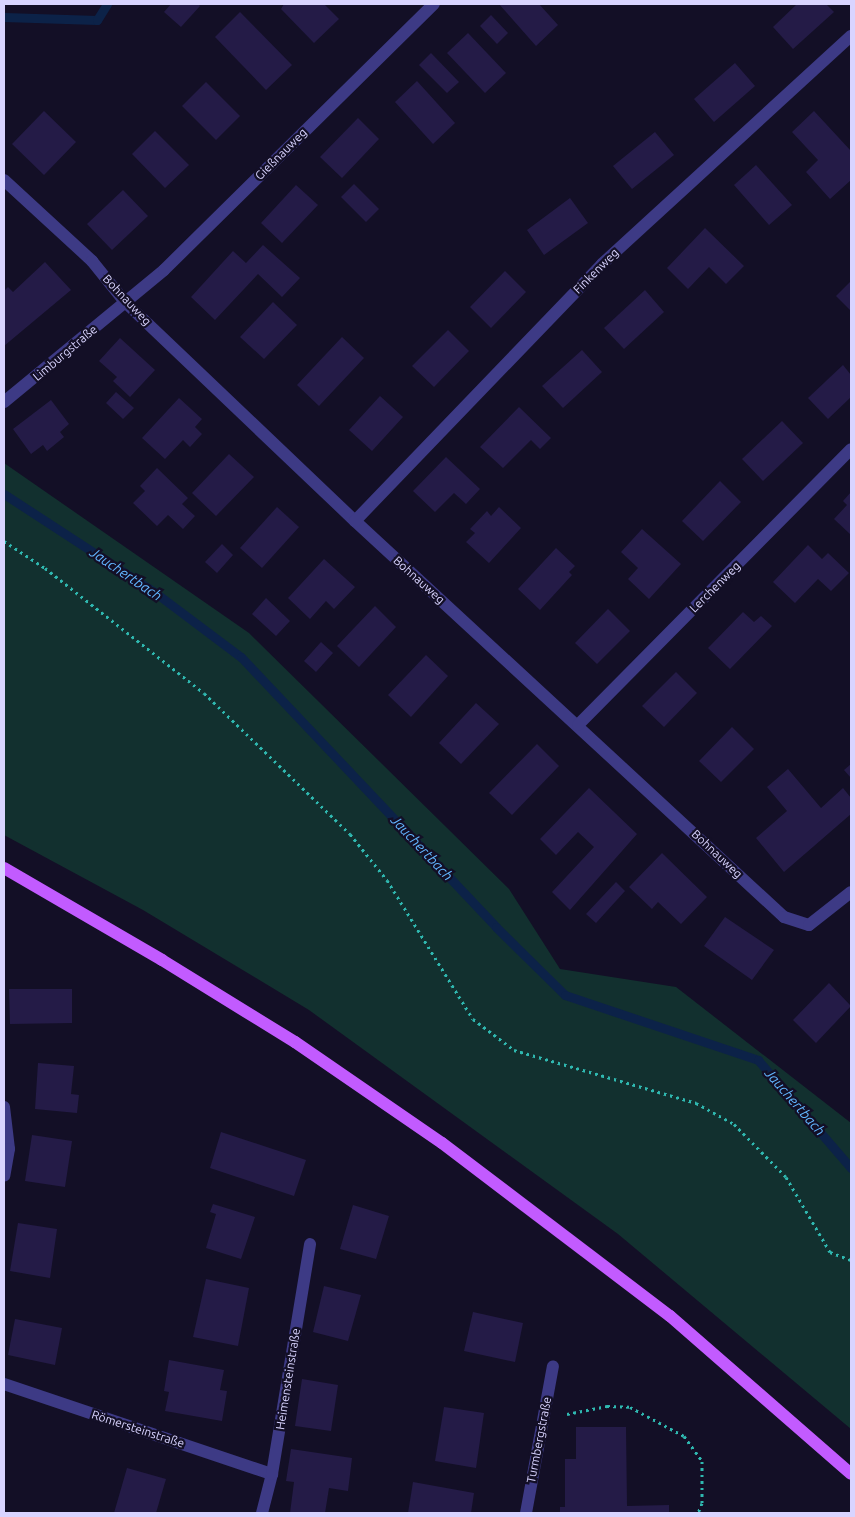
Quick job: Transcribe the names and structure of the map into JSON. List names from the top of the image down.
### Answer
{
  "streets": {
    "street": [
      "Gießnauweg",
      "Finkenweg",
      "Bohnauweg",
      "Limburgstraße",
      "Lerchenweg",
      "Heimensteinstraße",
      "Römersteinstraße",
      "Turmbergstraße"
    ]
  },
  "crossings": [
    ["Gießnauweg", "Bohnauweg"],
    ["Gießnauweg", "Limburgstraße"],
    ["Finkenweg", "Bohnauweg"],
    ["Bohnauweg", "Limburgstraße"],
    ["Bohnauweg", "Lerchenweg"],
    ["Heimensteinstraße", "Römersteinstraße"]
  ],
  "water": ["Jauchertbach"]
}
